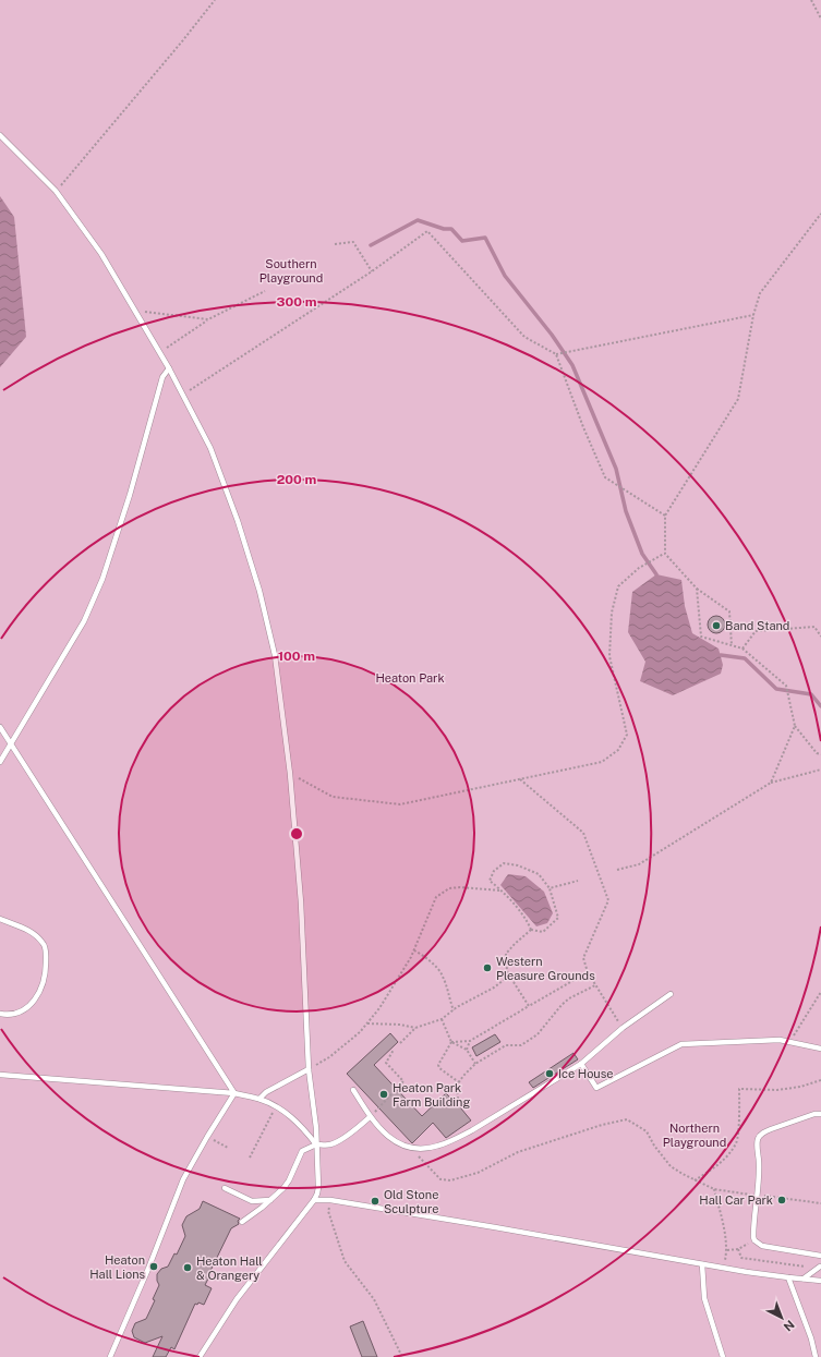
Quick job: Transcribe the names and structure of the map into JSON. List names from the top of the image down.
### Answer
{
  "parks": ["Southern Playground", "Heaton Park", "Northern Playground"],
  "places": [
    "Band Stand",
    "Western Pleasure Grounds",
    "Ice House",
    "Heaton Park Farm Building",
    "Hall Car Park",
    "Old Stone Sculpture",
    "Heaton Hall Lions",
    "Heaton Hall & Orangery"
  ],
  "north": "bottom right",
  "rings": ["300 m", "200 m", "100 m"]
}
